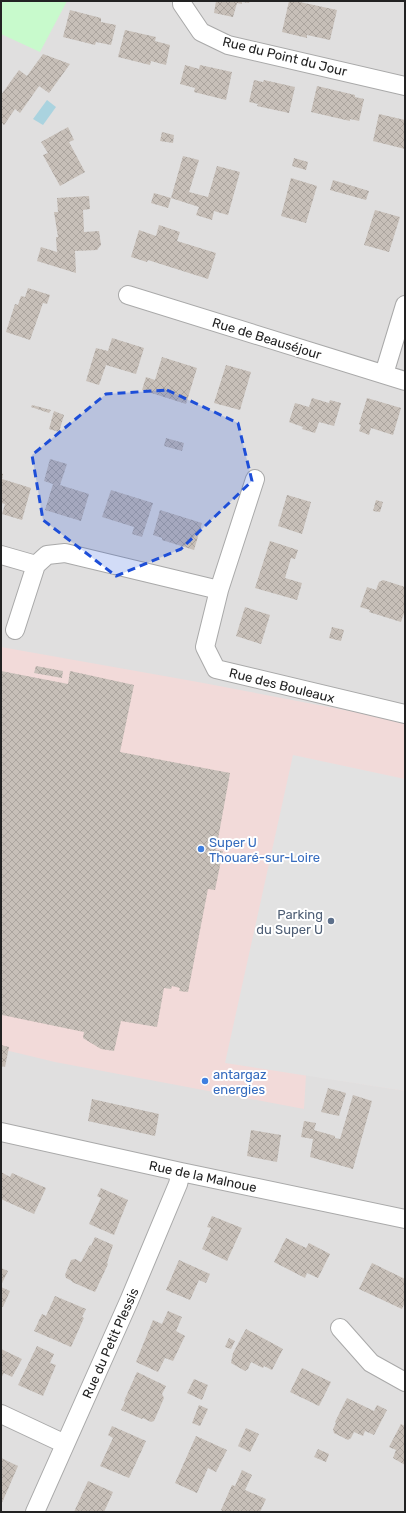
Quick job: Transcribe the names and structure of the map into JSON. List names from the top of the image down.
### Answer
{
  "streets": {
    "street": [
      "Rue du Point du Jour",
      "Rue de Beauséjour",
      "Rue des Bouleaux",
      "Rue de la Malnoue",
      "Rue du Petit Plessis"
    ]
  },
  "crossings": [
    ["Rue de la Malnoue", "Rue du Petit Plessis"]
  ],
  "places": ["Super U Thouaré-sur-Loire", "Parking du Super U", "antargaz energies"]
}
